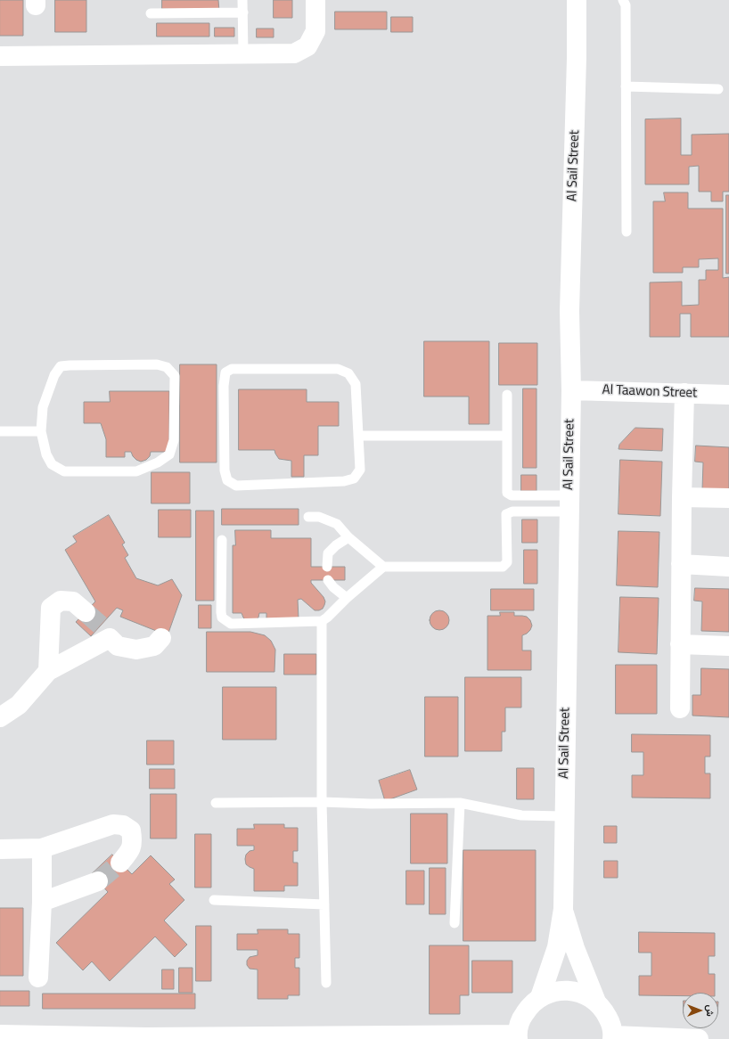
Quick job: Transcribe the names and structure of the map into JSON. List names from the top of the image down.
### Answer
{
  "streets": {
    "street": ["Al Sail Street", "Al Taawon Street"]
  },
  "crossings": [
    ["Al Sail Street", "Al Taawon Street"]
  ],
  "north": "right"
}
